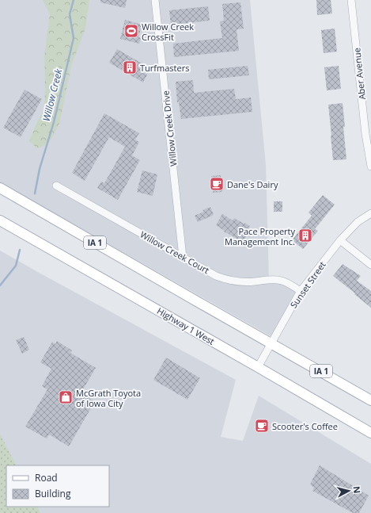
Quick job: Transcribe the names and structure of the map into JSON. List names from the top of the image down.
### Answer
{
  "streets": {
    "main road": ["IA 1", "Highway 1 West"],
    "street": [
      "Aber Avenue",
      "Willow Creek Drive",
      "Willow Creek Court",
      "Sunset Street"
    ]
  },
  "crossings": [
    ["Willow Creek Drive", "Willow Creek Court"],
    ["IA 1", "Sunset Street"],
    ["Willow Creek Court", "Sunset Street"],
    ["Sunset Street", "Highway 1 West"]
  ],
  "water": ["Willow Creek"],
  "places": {
    "sports": ["Willow Creek CrossFit"],
    "building": ["Turfmasters", "Pace Property Management Inc."],
    "cafe": ["Dane's Dairy", "Scooter's Coffee"],
    "shop": ["McGrath Toyota of Iowa City"]
  },
  "legend": ["Road", "Building"],
  "north": "right"
}
